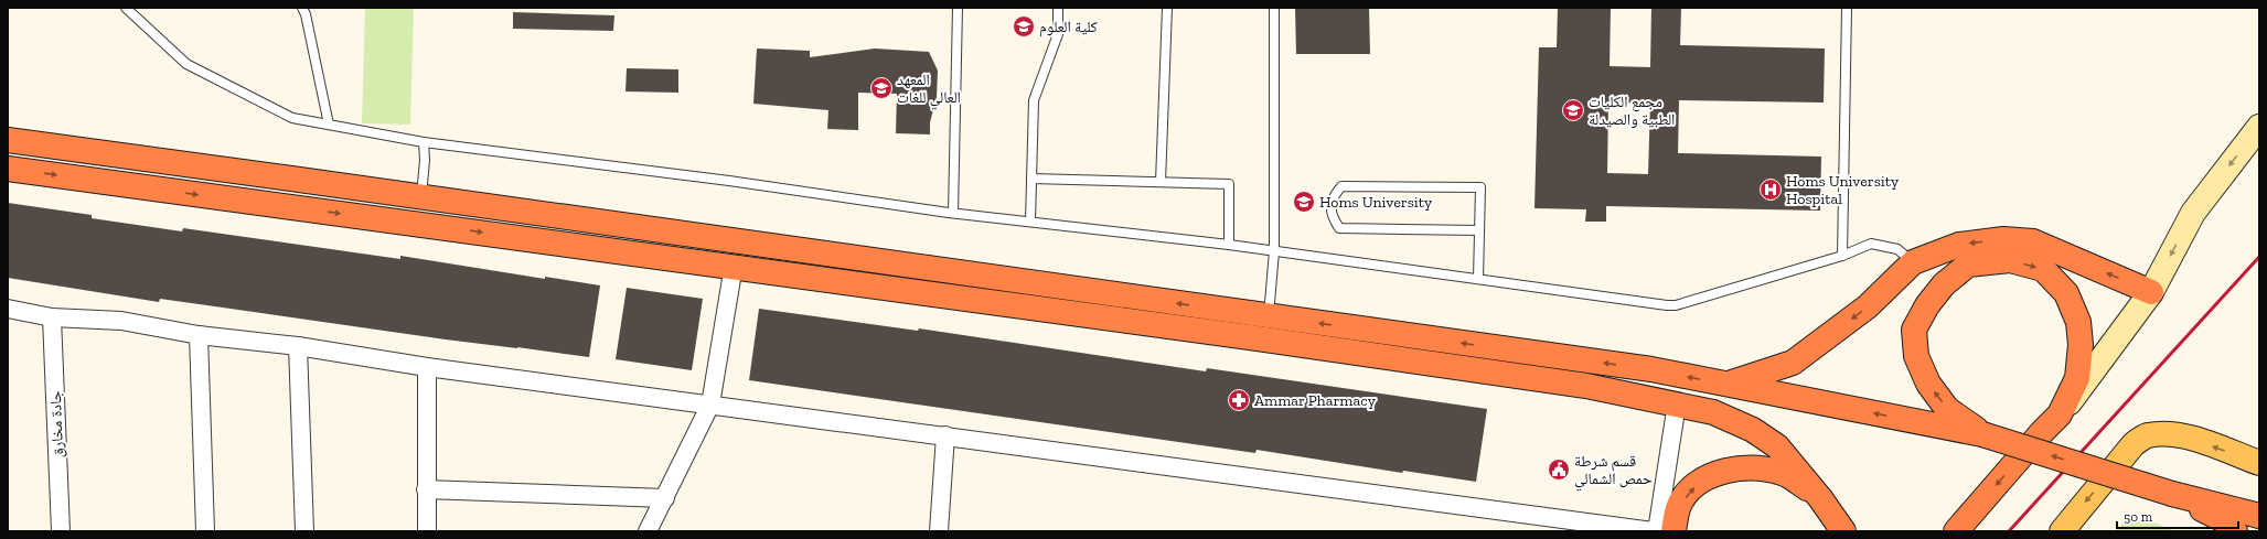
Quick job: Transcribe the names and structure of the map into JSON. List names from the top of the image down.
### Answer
{
  "streets": {
    "street": ["جادة مخارق"]
  },
  "places": {
    "school or university": [
      "كلية العلوم",
      "المعهد العالي للغات",
      "مجمع الكليات الطبية والصيدلة",
      "Homs University"
    ],
    "hospital": ["Homs University Hospital"],
    "pharmacy": ["Ammar Pharmacy"],
    "public building": ["قسم شرطة حمص الشمالي"]
  },
  "scale_bar": "50 m"
}
